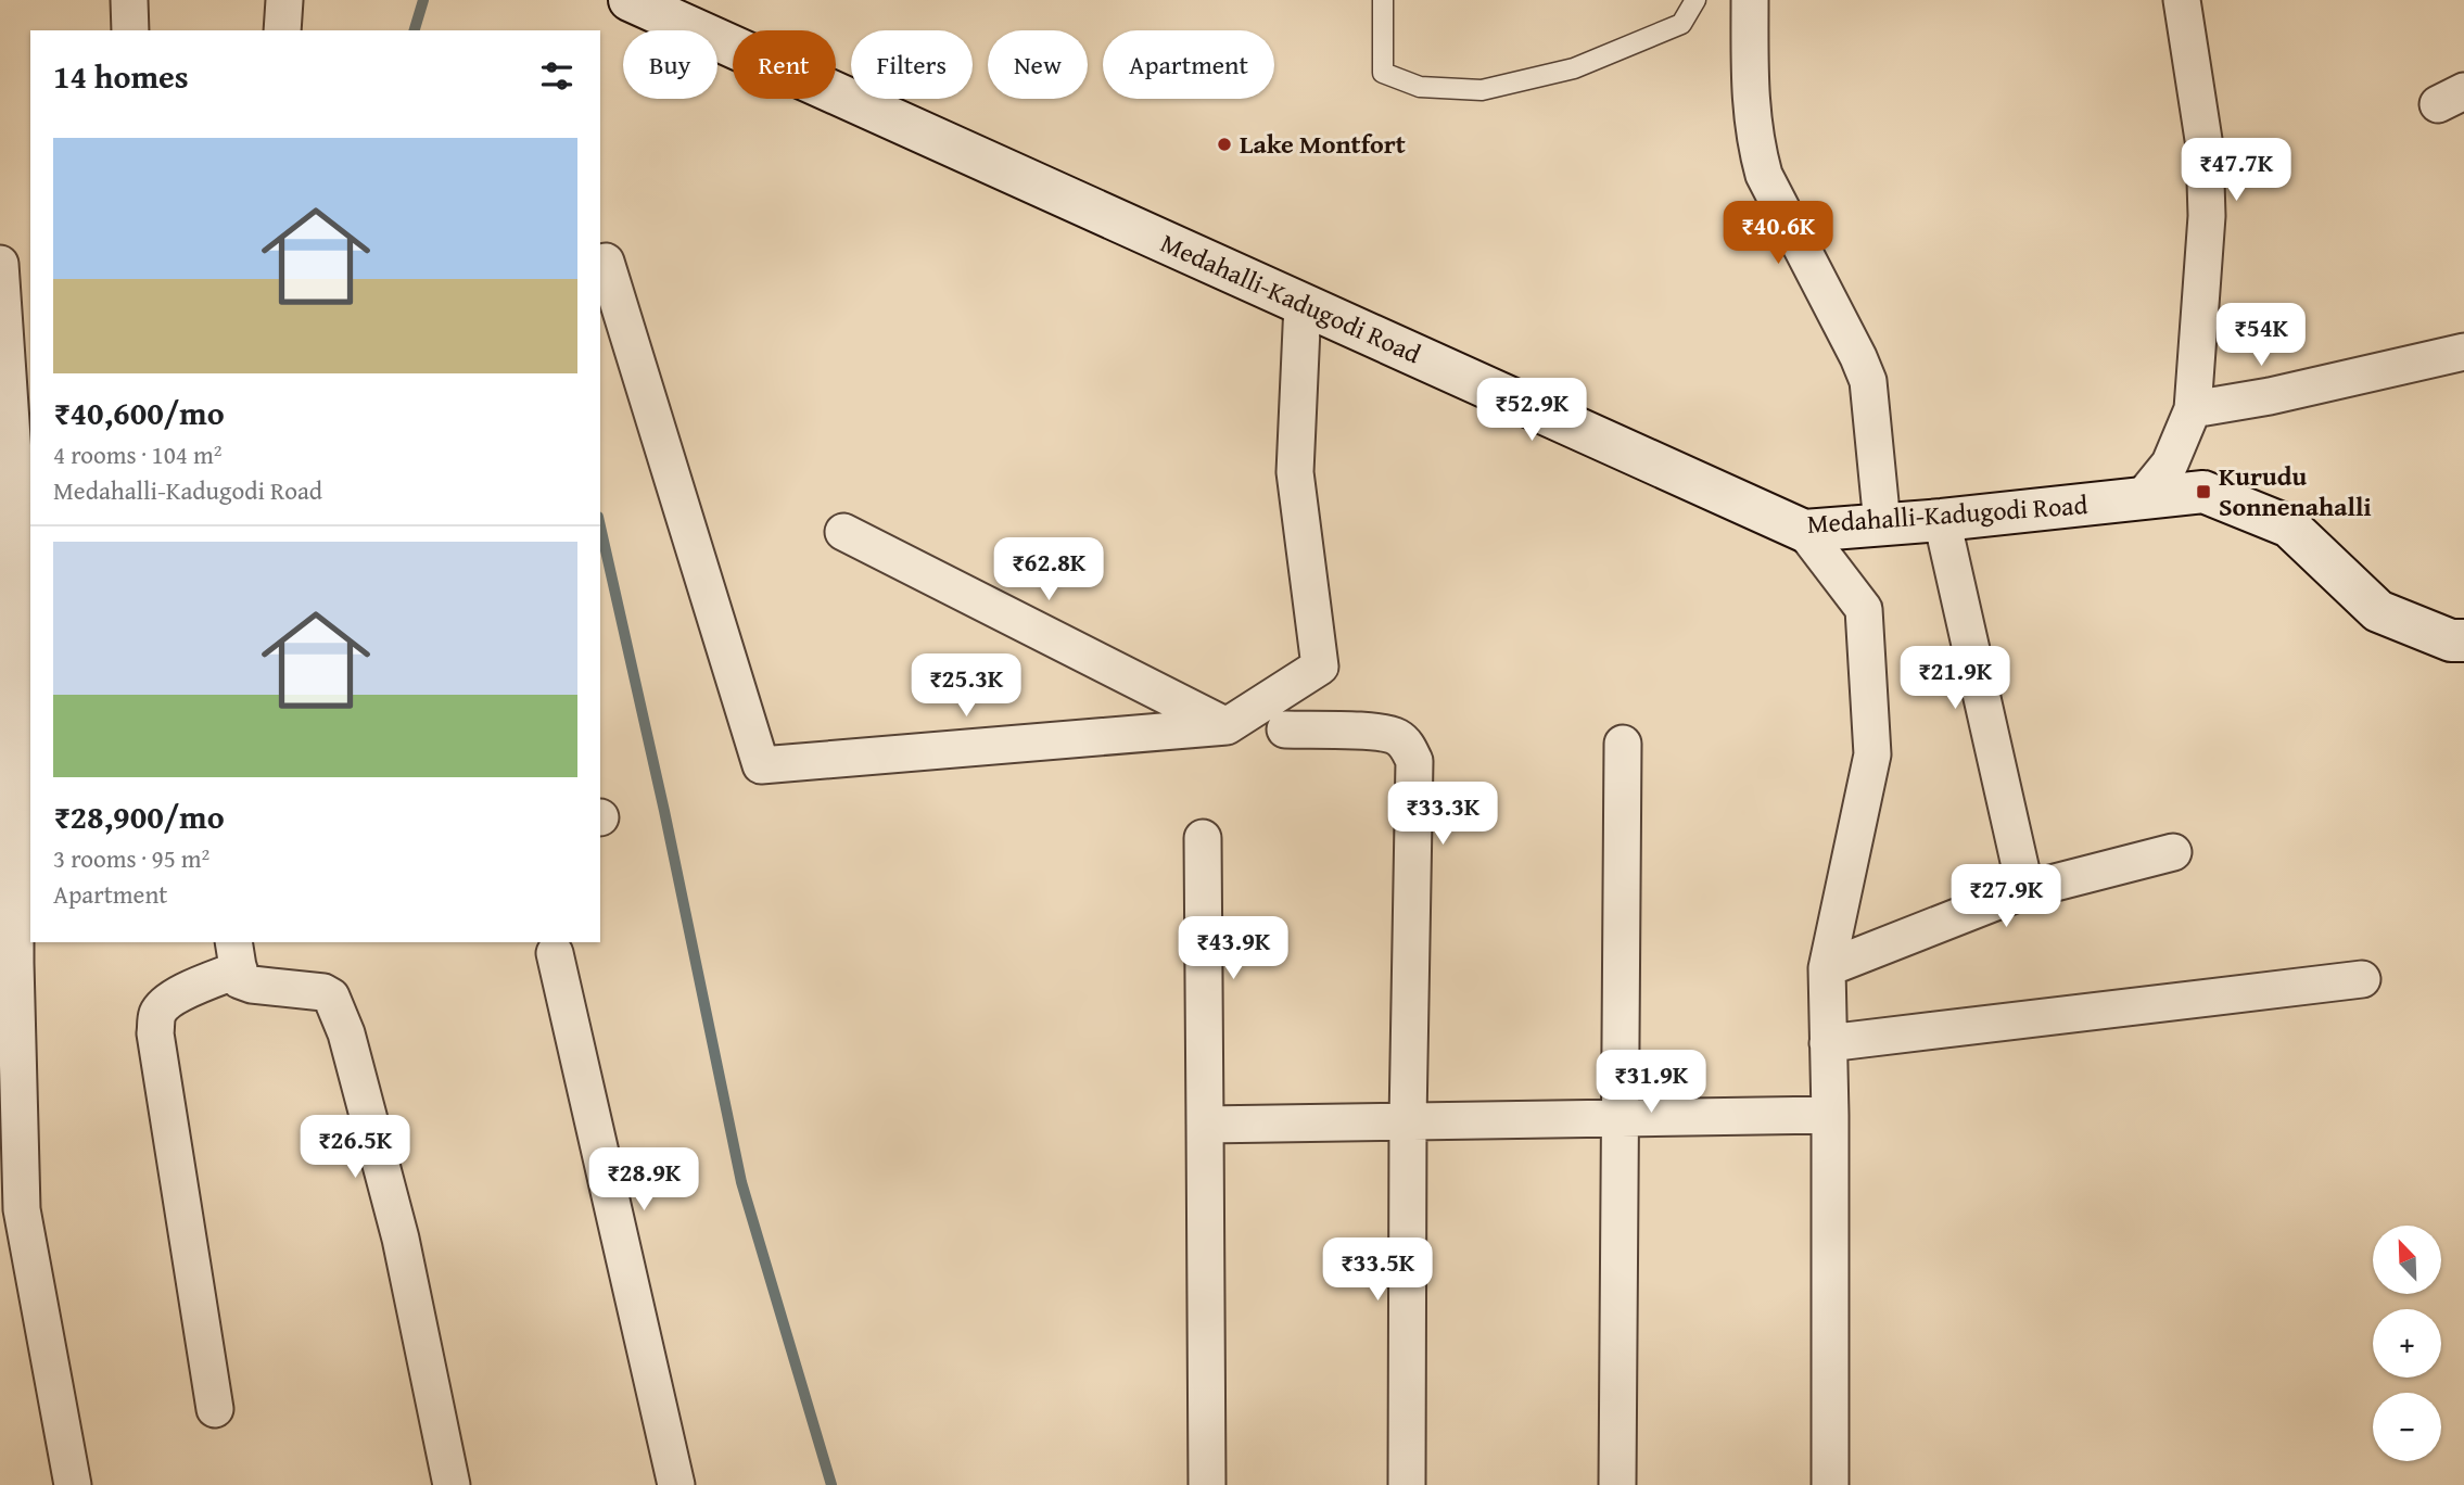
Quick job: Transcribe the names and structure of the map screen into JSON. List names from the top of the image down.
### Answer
{
  "streets": {
    "street": ["Medahalli-Kadugodi Road"]
  },
  "places": {
    "other": ["Lake Montfort"],
    "transit": ["Kurudu Sonnenahalli"]
  },
  "north": "top left",
  "page": {
    "chip": [
      "Buy",
      "Rent",
      "Filters",
      "New",
      "Apartment"
    ],
    "heading": "14 homes",
    "list": [
      {
        "name": "₹40,600/mo",
        "note": "4 rooms · 104 m² · Medahalli-Kadugodi Road"
      },
      {
        "name": "₹28,900/mo",
        "note": "3 rooms · 95 m² · Apartment"
      }
    ],
    "price": [
      "₹47.7K",
      "₹40.6K",
      "₹54K",
      "₹52.9K",
      "₹62.8K",
      "₹21.9K",
      "₹25.3K",
      "₹33.3K",
      "₹27.9K",
      "₹43.9K",
      "₹31.9K",
      "₹26.5K",
      "₹28.9K",
      "₹33.5K"
    ],
    "map_buttons": ["+", "−"]
  }
}
